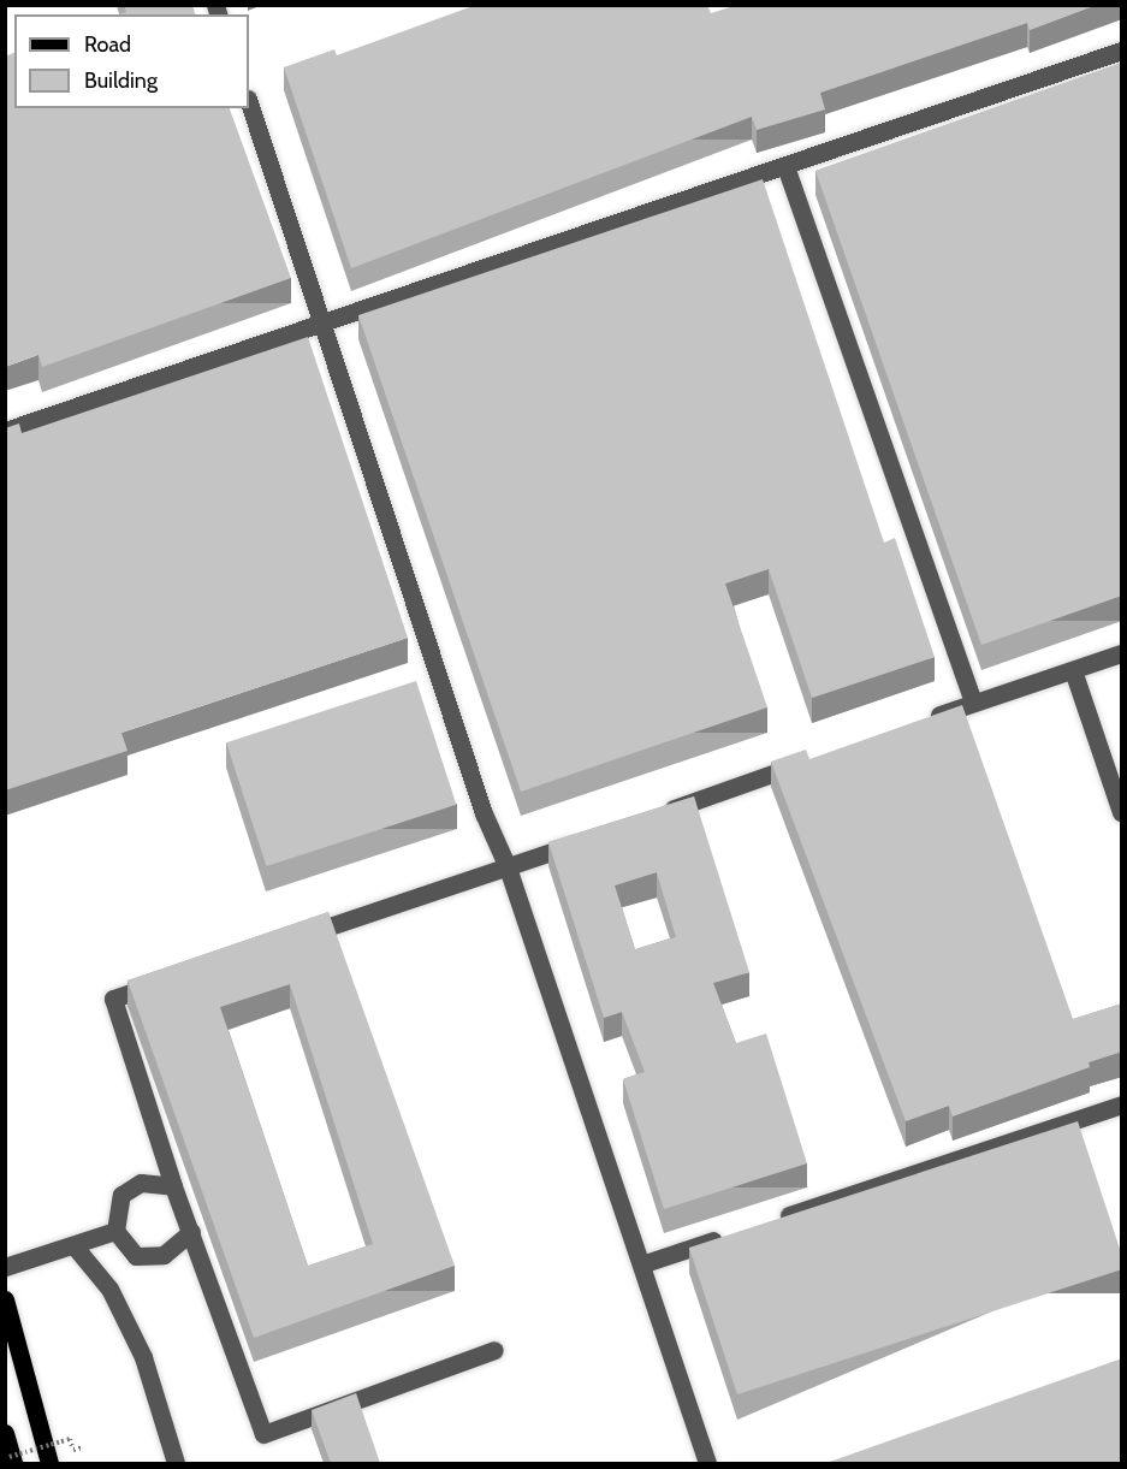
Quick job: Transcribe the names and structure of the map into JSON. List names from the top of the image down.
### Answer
{
  "legend": ["Road", "Building"]
}
